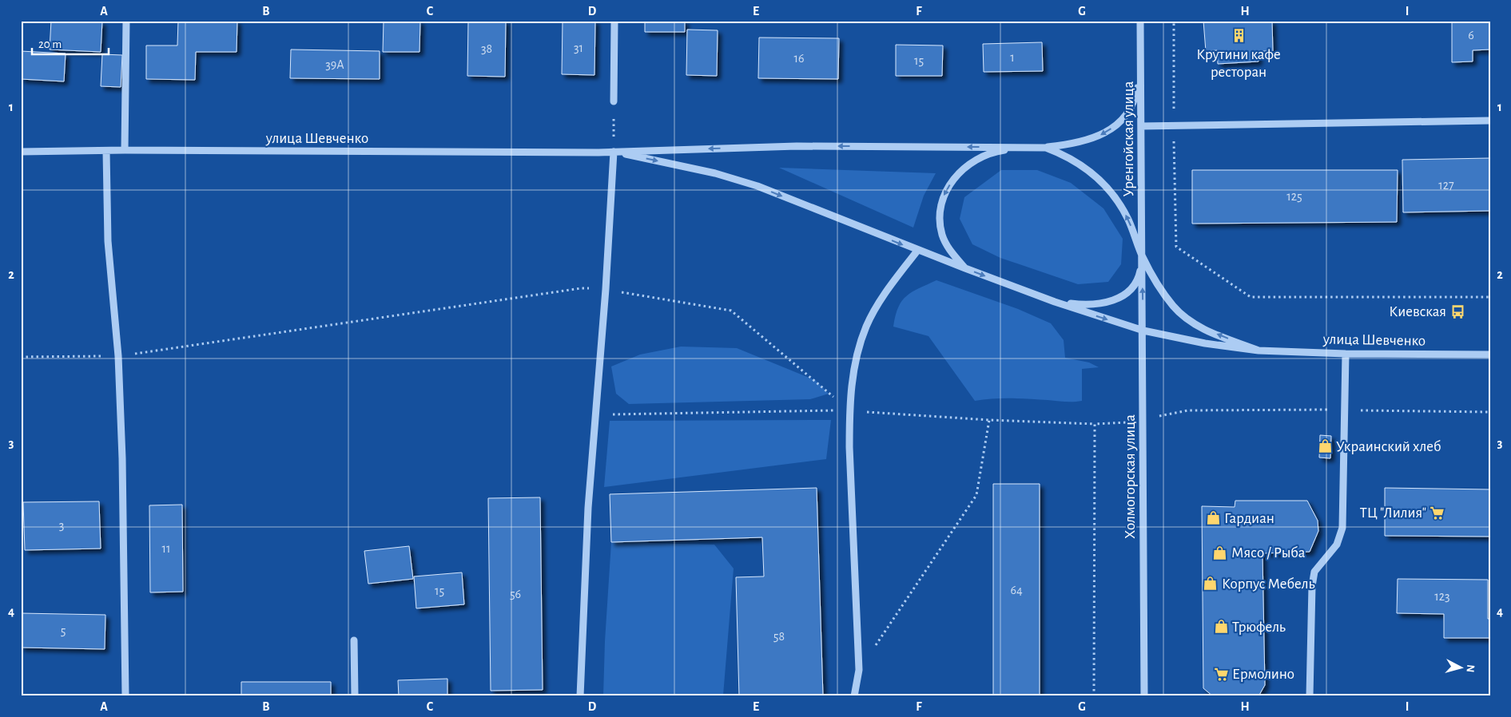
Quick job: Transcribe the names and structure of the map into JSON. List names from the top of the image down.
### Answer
{
  "streets": {
    "street": ["улица Шевченко", "Уренгойская улица", "Холмогорская улица"]
  },
  "crossings": [
    ["улица Шевченко", "Холмогорская улица"],
    ["Уренгойская улица", "Холмогорская улица"]
  ],
  "places": {
    "building": ["Крутини кафе ресторан"],
    "bus stop": ["Киевская"],
    "shop": [
      "Украинский хлеб",
      "Гардиан",
      "Мясо / Рыба",
      "Корпус Мебель",
      "Трюфель"
    ],
    "supermarket": ["ТЦ \"Лилия\"", "Ермолино"]
  },
  "house_numbers": [
    "6",
    "31",
    "38",
    "1",
    "16",
    "15",
    "39А",
    "127",
    "125",
    "3",
    "11",
    "64",
    "15",
    "56",
    "123",
    "5",
    "58"
  ],
  "scale_bar": "20 m",
  "north": "right",
  "grid": {
    "columns": [
      "A",
      "B",
      "C",
      "D",
      "E",
      "F",
      "G",
      "H",
      "I"
    ],
    "rows": [
      "1",
      "2",
      "3",
      "4"
    ]
  }
}
